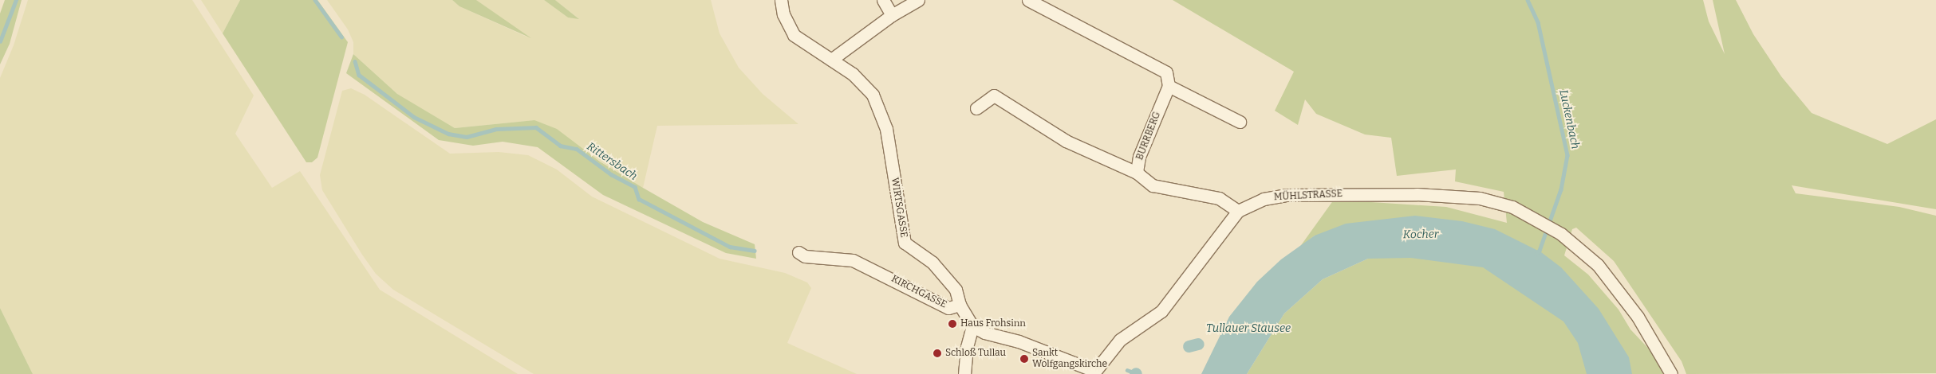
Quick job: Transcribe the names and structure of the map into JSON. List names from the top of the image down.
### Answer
{
  "streets": {
    "street": [
      "BURRBERG",
      "MÜHLSTRASSE",
      "WIRTSGASSE",
      "KIRCHGASSE"
    ]
  },
  "crossings": [
    ["BURRBERG", "MÜHLSTRASSE"],
    ["WIRTSGASSE", "KIRCHGASSE"]
  ],
  "water": [
    "Luckenbach",
    "Rittersbach",
    "Kocher",
    "Tullauer Stausee"
  ],
  "places": ["Haus Frohsinn", "Schloß Tullau", "Sankt Wolfgangskirche"]
}
